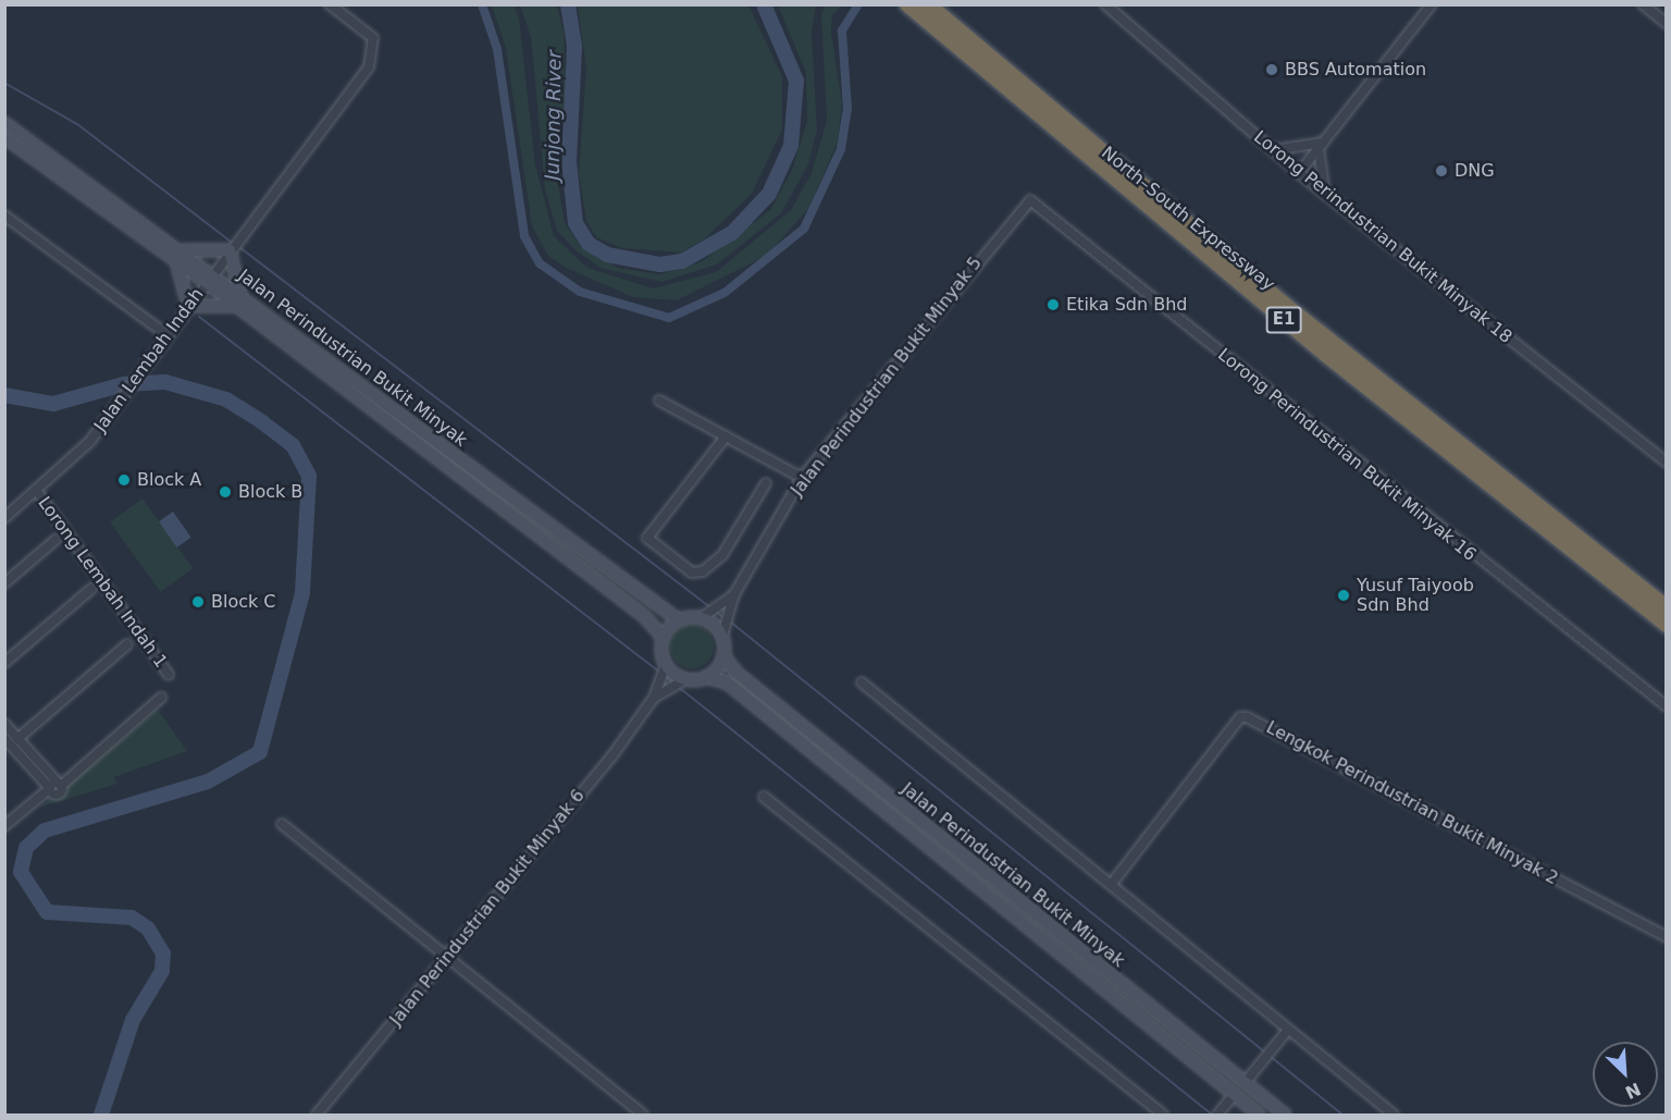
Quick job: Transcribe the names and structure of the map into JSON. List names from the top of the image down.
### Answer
{
  "streets": {
    "highway": ["North–South Expressway", "E1"],
    "main road": ["Jalan Perindustrian Bukit Minyak"],
    "street": [
      "Lorong Perindustrian Bukit Minyak 18",
      "Jalan Lembah Indah",
      "Jalan Perindustrian Bukit Minyak 5",
      "Lorong Perindustrian Bukit Minyak 16",
      "Lorong Lembah Indah 1",
      "Lengkok Perindustrian Bukit Minyak 2",
      "Jalan Perindustrian Bukit Minyak 6"
    ]
  },
  "crossings": [
    ["Jalan Perindustrian Bukit Minyak", "Jalan Lembah Indah"],
    ["Jalan Lembah Indah", "Lorong Lembah Indah 1"],
    ["Jalan Perindustrian Bukit Minyak 5", "Lorong Perindustrian Bukit Minyak 16"]
  ],
  "water": ["Junjong River"],
  "places": [
    "BBS Automation",
    "DNG",
    "Etika Sdn Bhd",
    "Block A",
    "Block B",
    "Yusuf Taiyoob Sdn Bhd",
    "Block C"
  ],
  "north": "bottom right"
}
